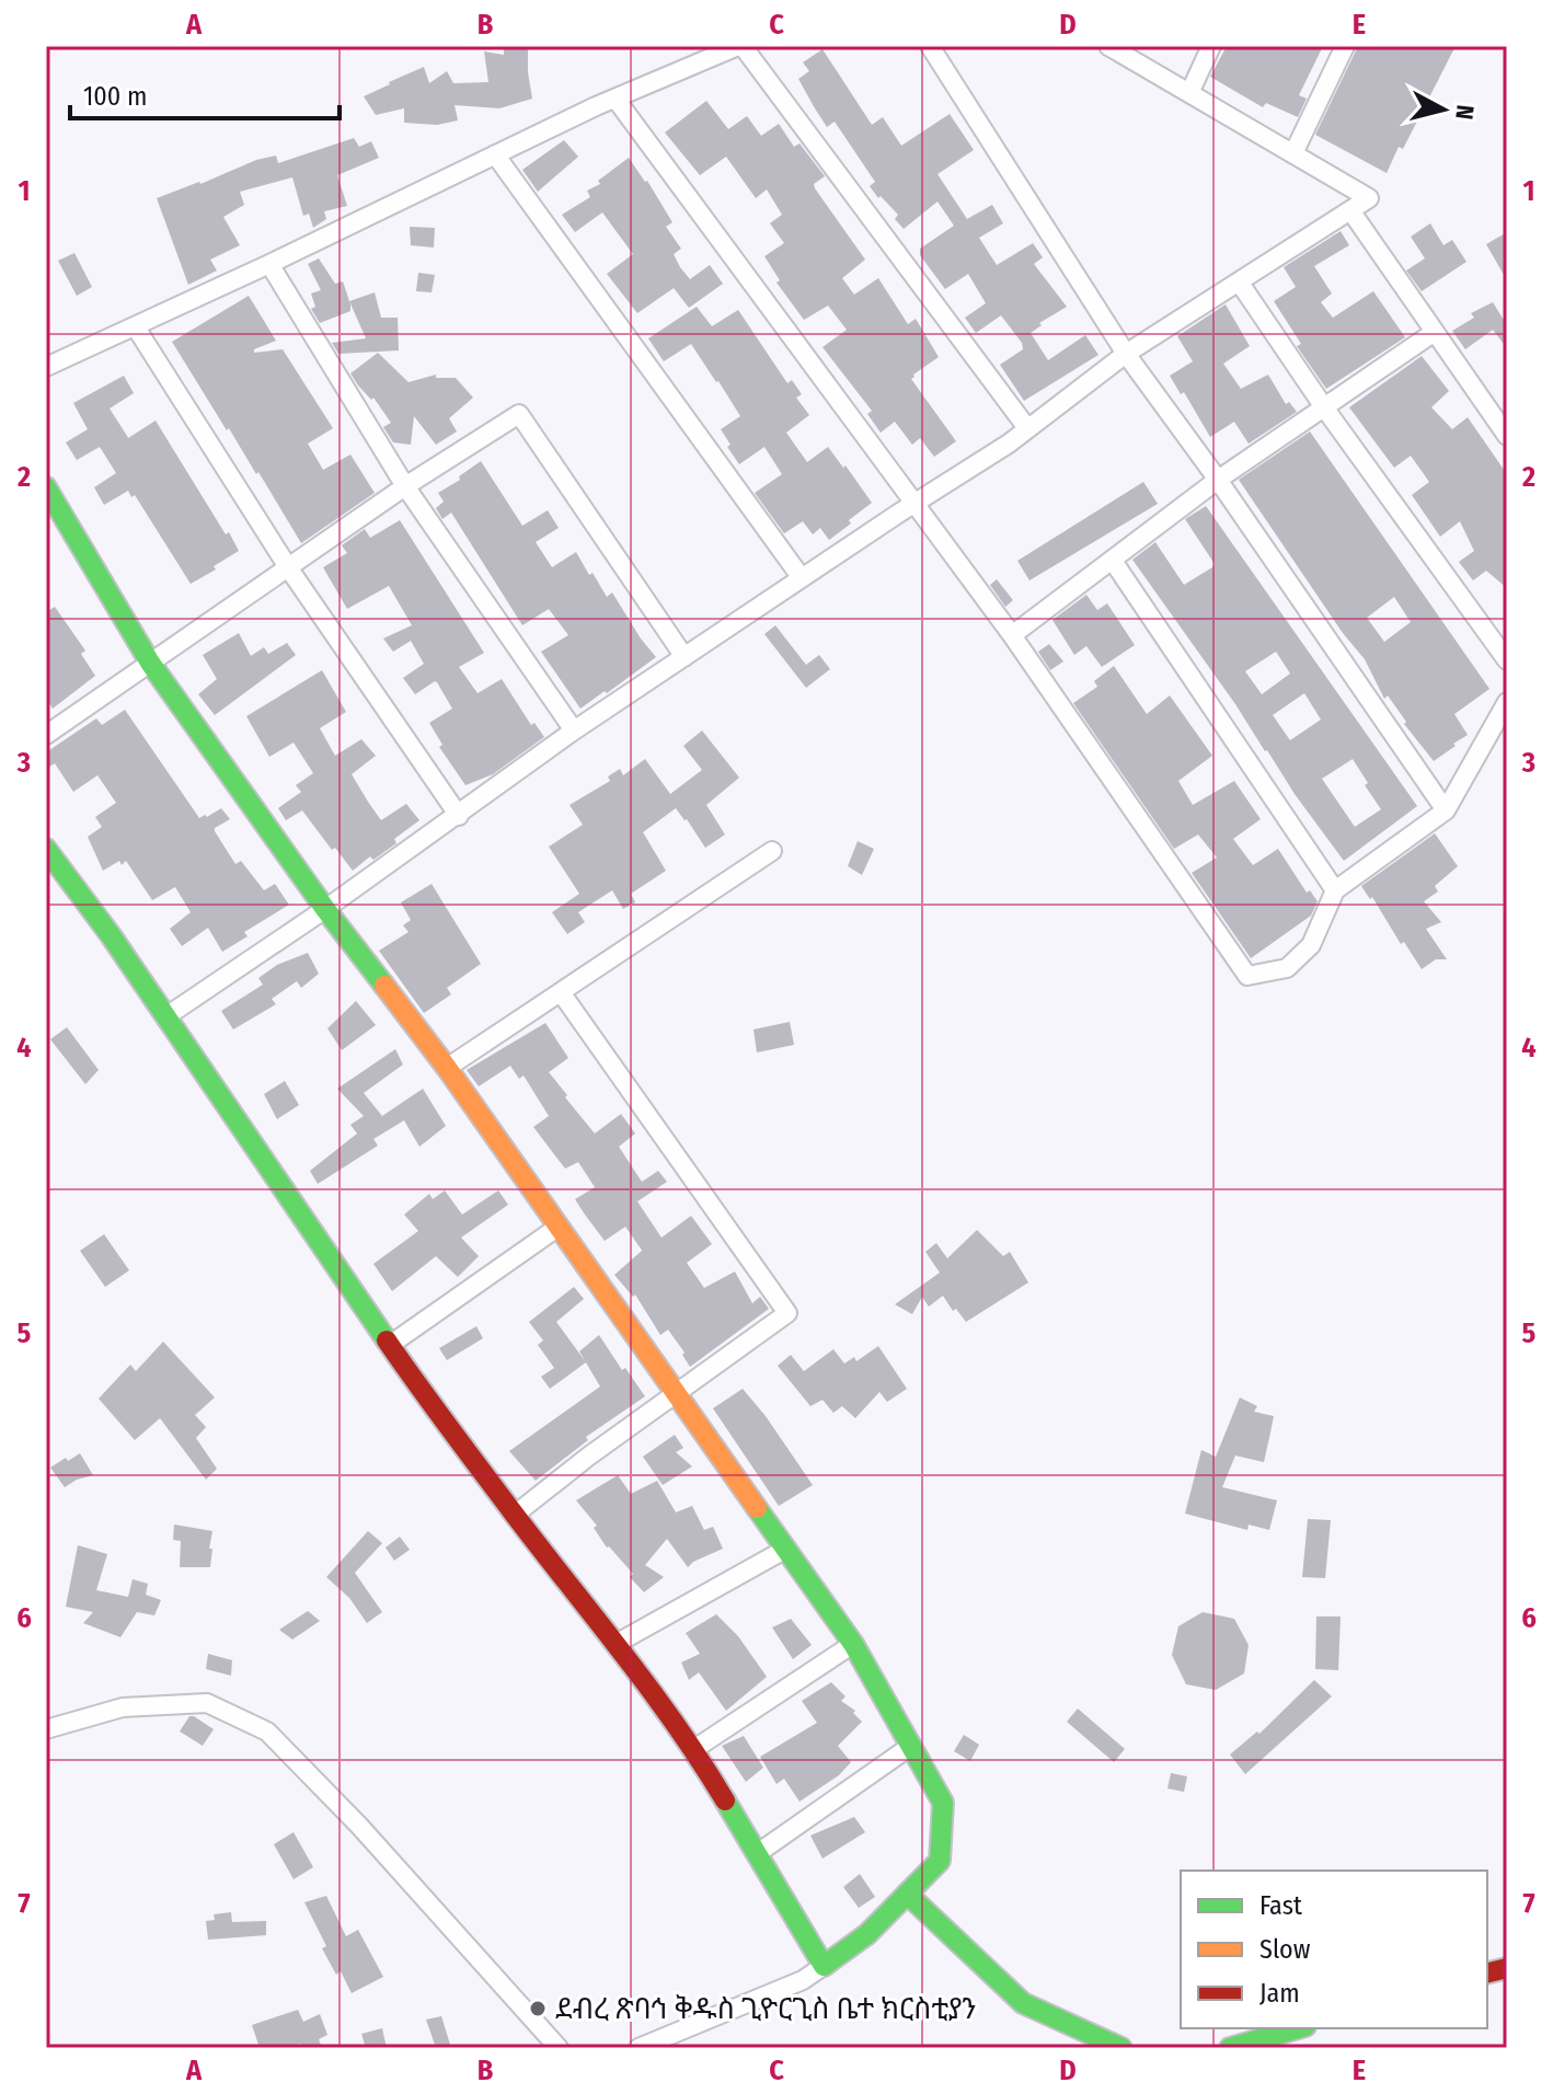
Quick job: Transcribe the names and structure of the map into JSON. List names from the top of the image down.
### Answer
{
  "places": ["ደብረ ጽባኅ ቅዱስ ጊዮርጊስ ቤተ ክርስቲያን"],
  "legend": ["Fast", "Slow", "Jam"],
  "scale_bar": "100 m",
  "north": "right",
  "grid": {
    "columns": [
      "A",
      "B",
      "C",
      "D",
      "E"
    ],
    "rows": [
      "1",
      "2",
      "3",
      "4",
      "5",
      "6",
      "7"
    ]
  }
}
